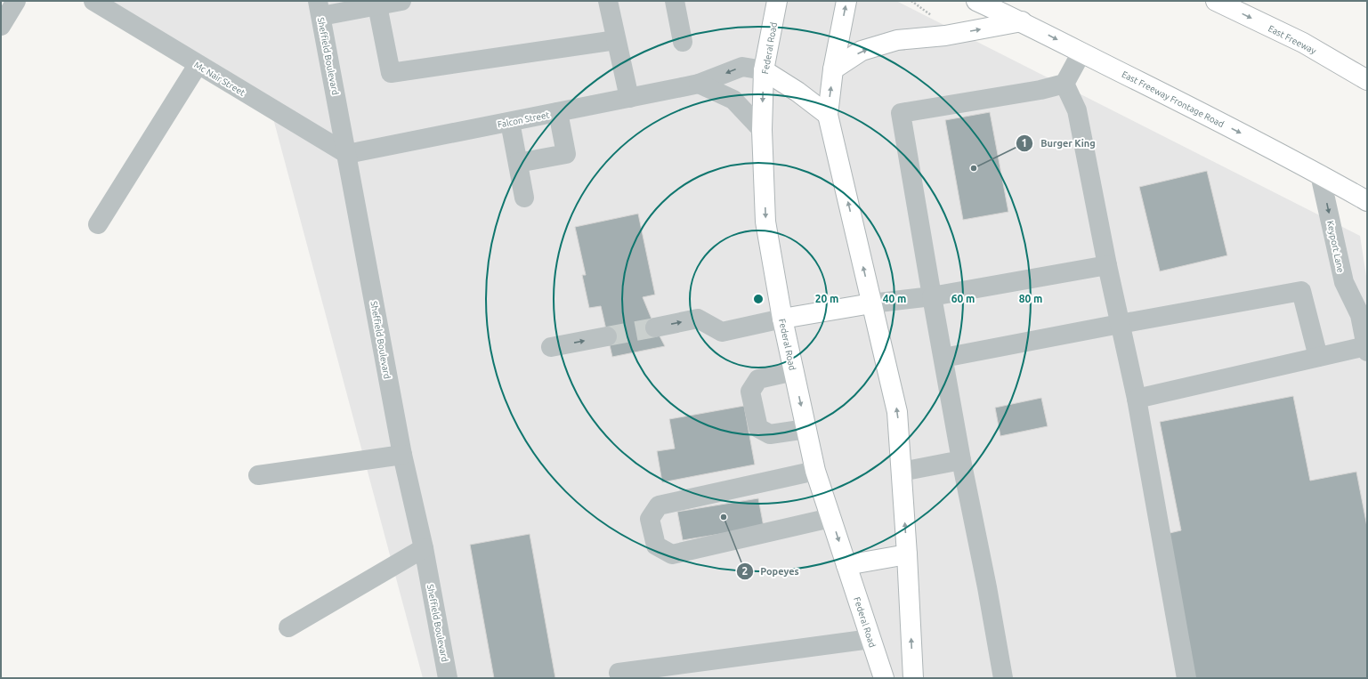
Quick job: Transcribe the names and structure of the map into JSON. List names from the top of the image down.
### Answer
{
  "streets": {
    "main road": ["East Freeway", "Federal Road", "East Freeway Frontage Road"],
    "street": [
      "Sheffield Boulevard",
      "Mc Nair Street",
      "Falcon Street",
      "Keyport Lane"
    ]
  },
  "crossings": [
    ["Federal Road", "Falcon Street"],
    ["Sheffield Boulevard", "Mc Nair Street"],
    ["Sheffield Boulevard", "Falcon Street"],
    ["Mc Nair Street", "Falcon Street"],
    ["East Freeway Frontage Road", "Keyport Lane"]
  ],
  "one_way": ["East Freeway", "East Freeway Frontage Road", "Keyport Lane"],
  "places": ["Burger King", "Popeyes"],
  "rings": [
    "20 m",
    "40 m",
    "60 m",
    "80 m"
  ]
}
